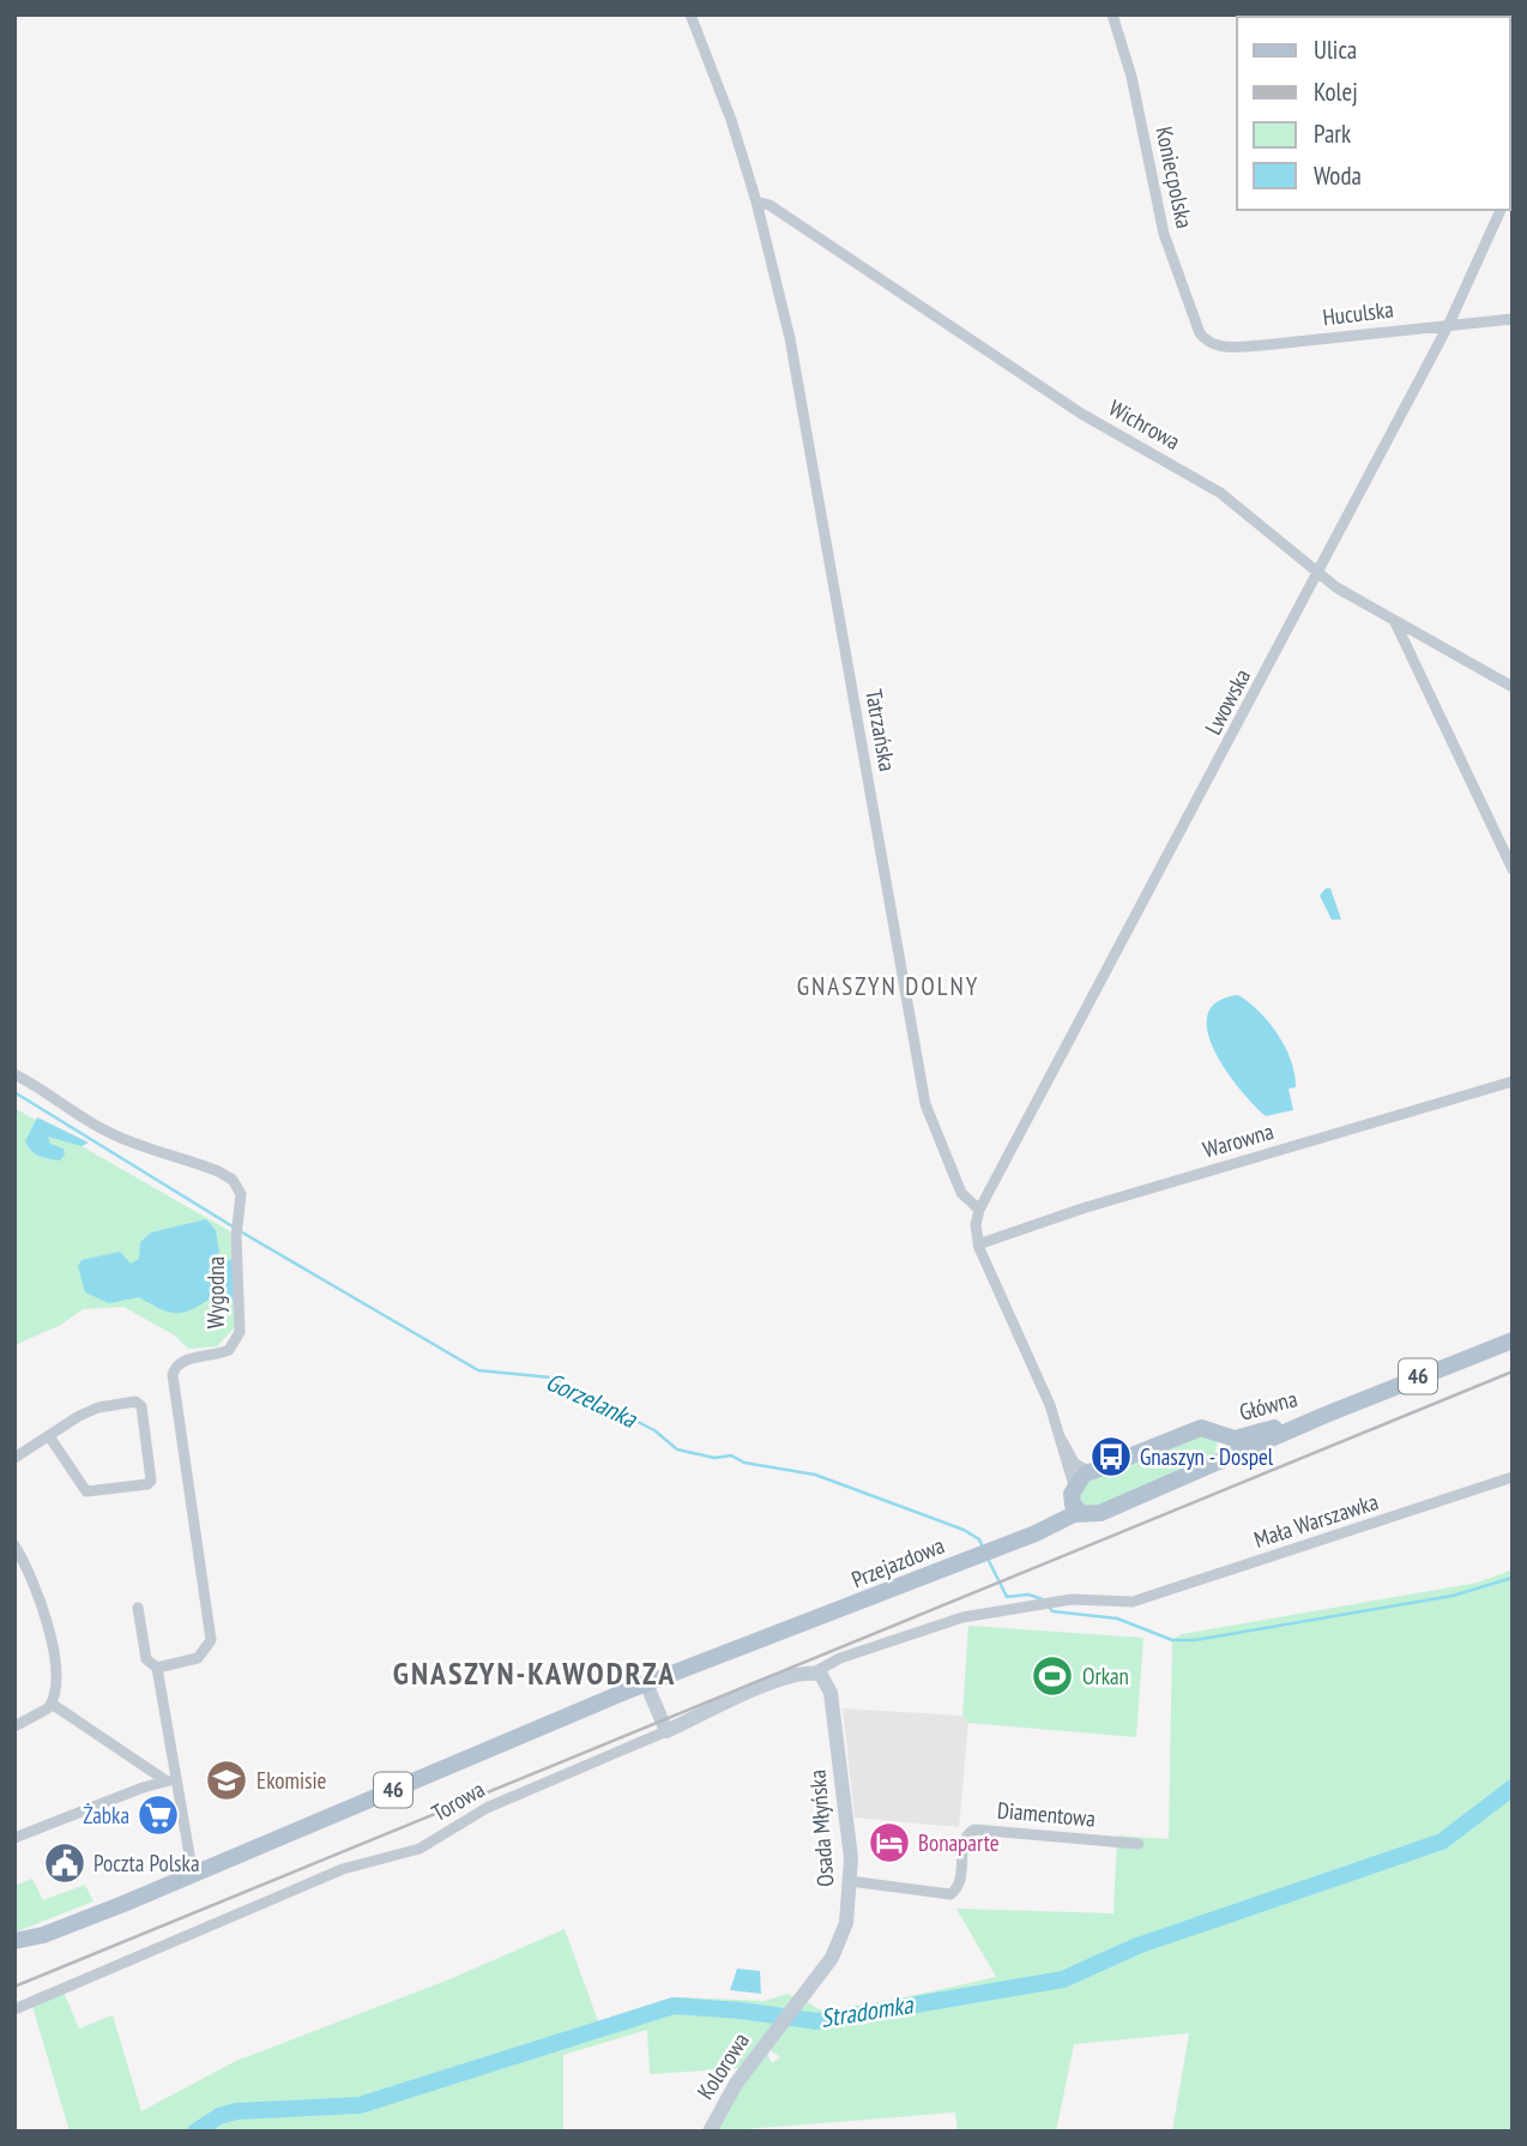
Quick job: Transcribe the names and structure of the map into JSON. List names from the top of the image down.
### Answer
{
  "streets": {
    "main road": ["46", "Główna", "Przejazdowa"],
    "street": [
      "Koniecpolska",
      "Huculska",
      "Wichrowa",
      "Lwowska",
      "Tatrzańska",
      "Warowna",
      "Wygodna",
      "Mała Warszawka",
      "Torowa",
      "Diamentowa",
      "Osada Młyńska",
      "Kolorowa"
    ]
  },
  "crossings": [
    ["Koniecpolska", "Huculska"],
    ["Huculska", "Lwowska"],
    ["Wichrowa", "Lwowska"],
    ["Wichrowa", "Tatrzańska"],
    ["Lwowska", "Tatrzańska"],
    ["46", "Główna"],
    ["46", "Przejazdowa"],
    ["Mała Warszawka", "Torowa"],
    ["Mała Warszawka", "Osada Młyńska"],
    ["Torowa", "Osada Młyńska"],
    ["Diamentowa", "Osada Młyńska"],
    ["Osada Młyńska", "Kolorowa"]
  ],
  "districts": ["GNASZYN DOLNY", "GNASZYN-KAWODRZA"],
  "water": ["Gorzelanka", "Stradomka"],
  "places": {
    "bus stop": ["Gnaszyn - Dospel"],
    "sports": ["Orkan"],
    "school or university": ["Ekomisie"],
    "supermarket": ["Żabka"],
    "hotel": ["Bonaparte"],
    "public building": ["Poczta Polska"]
  },
  "legend": [
    "Ulica",
    "Kolej",
    "Park",
    "Woda"
  ]
}
